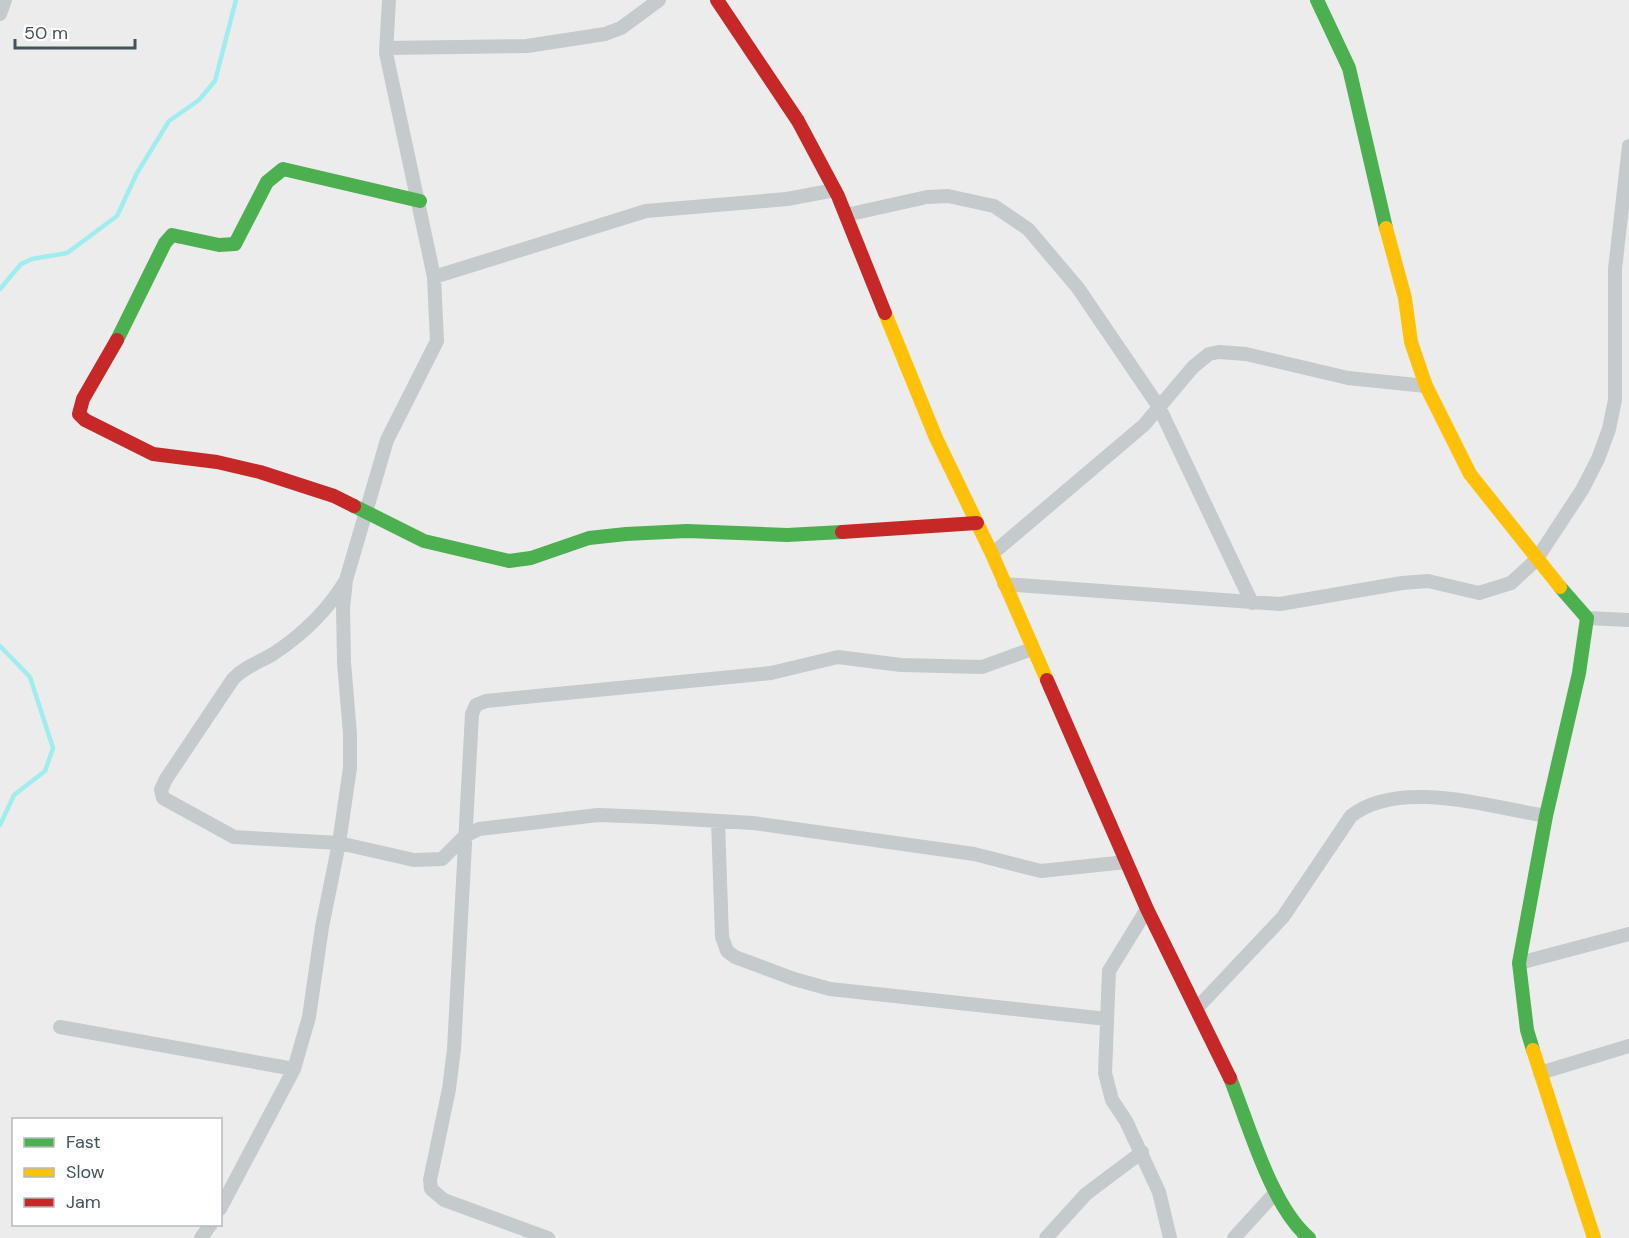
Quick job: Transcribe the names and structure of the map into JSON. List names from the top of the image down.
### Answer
{
  "legend": ["Fast", "Slow", "Jam"],
  "scale_bar": "50 m"
}
